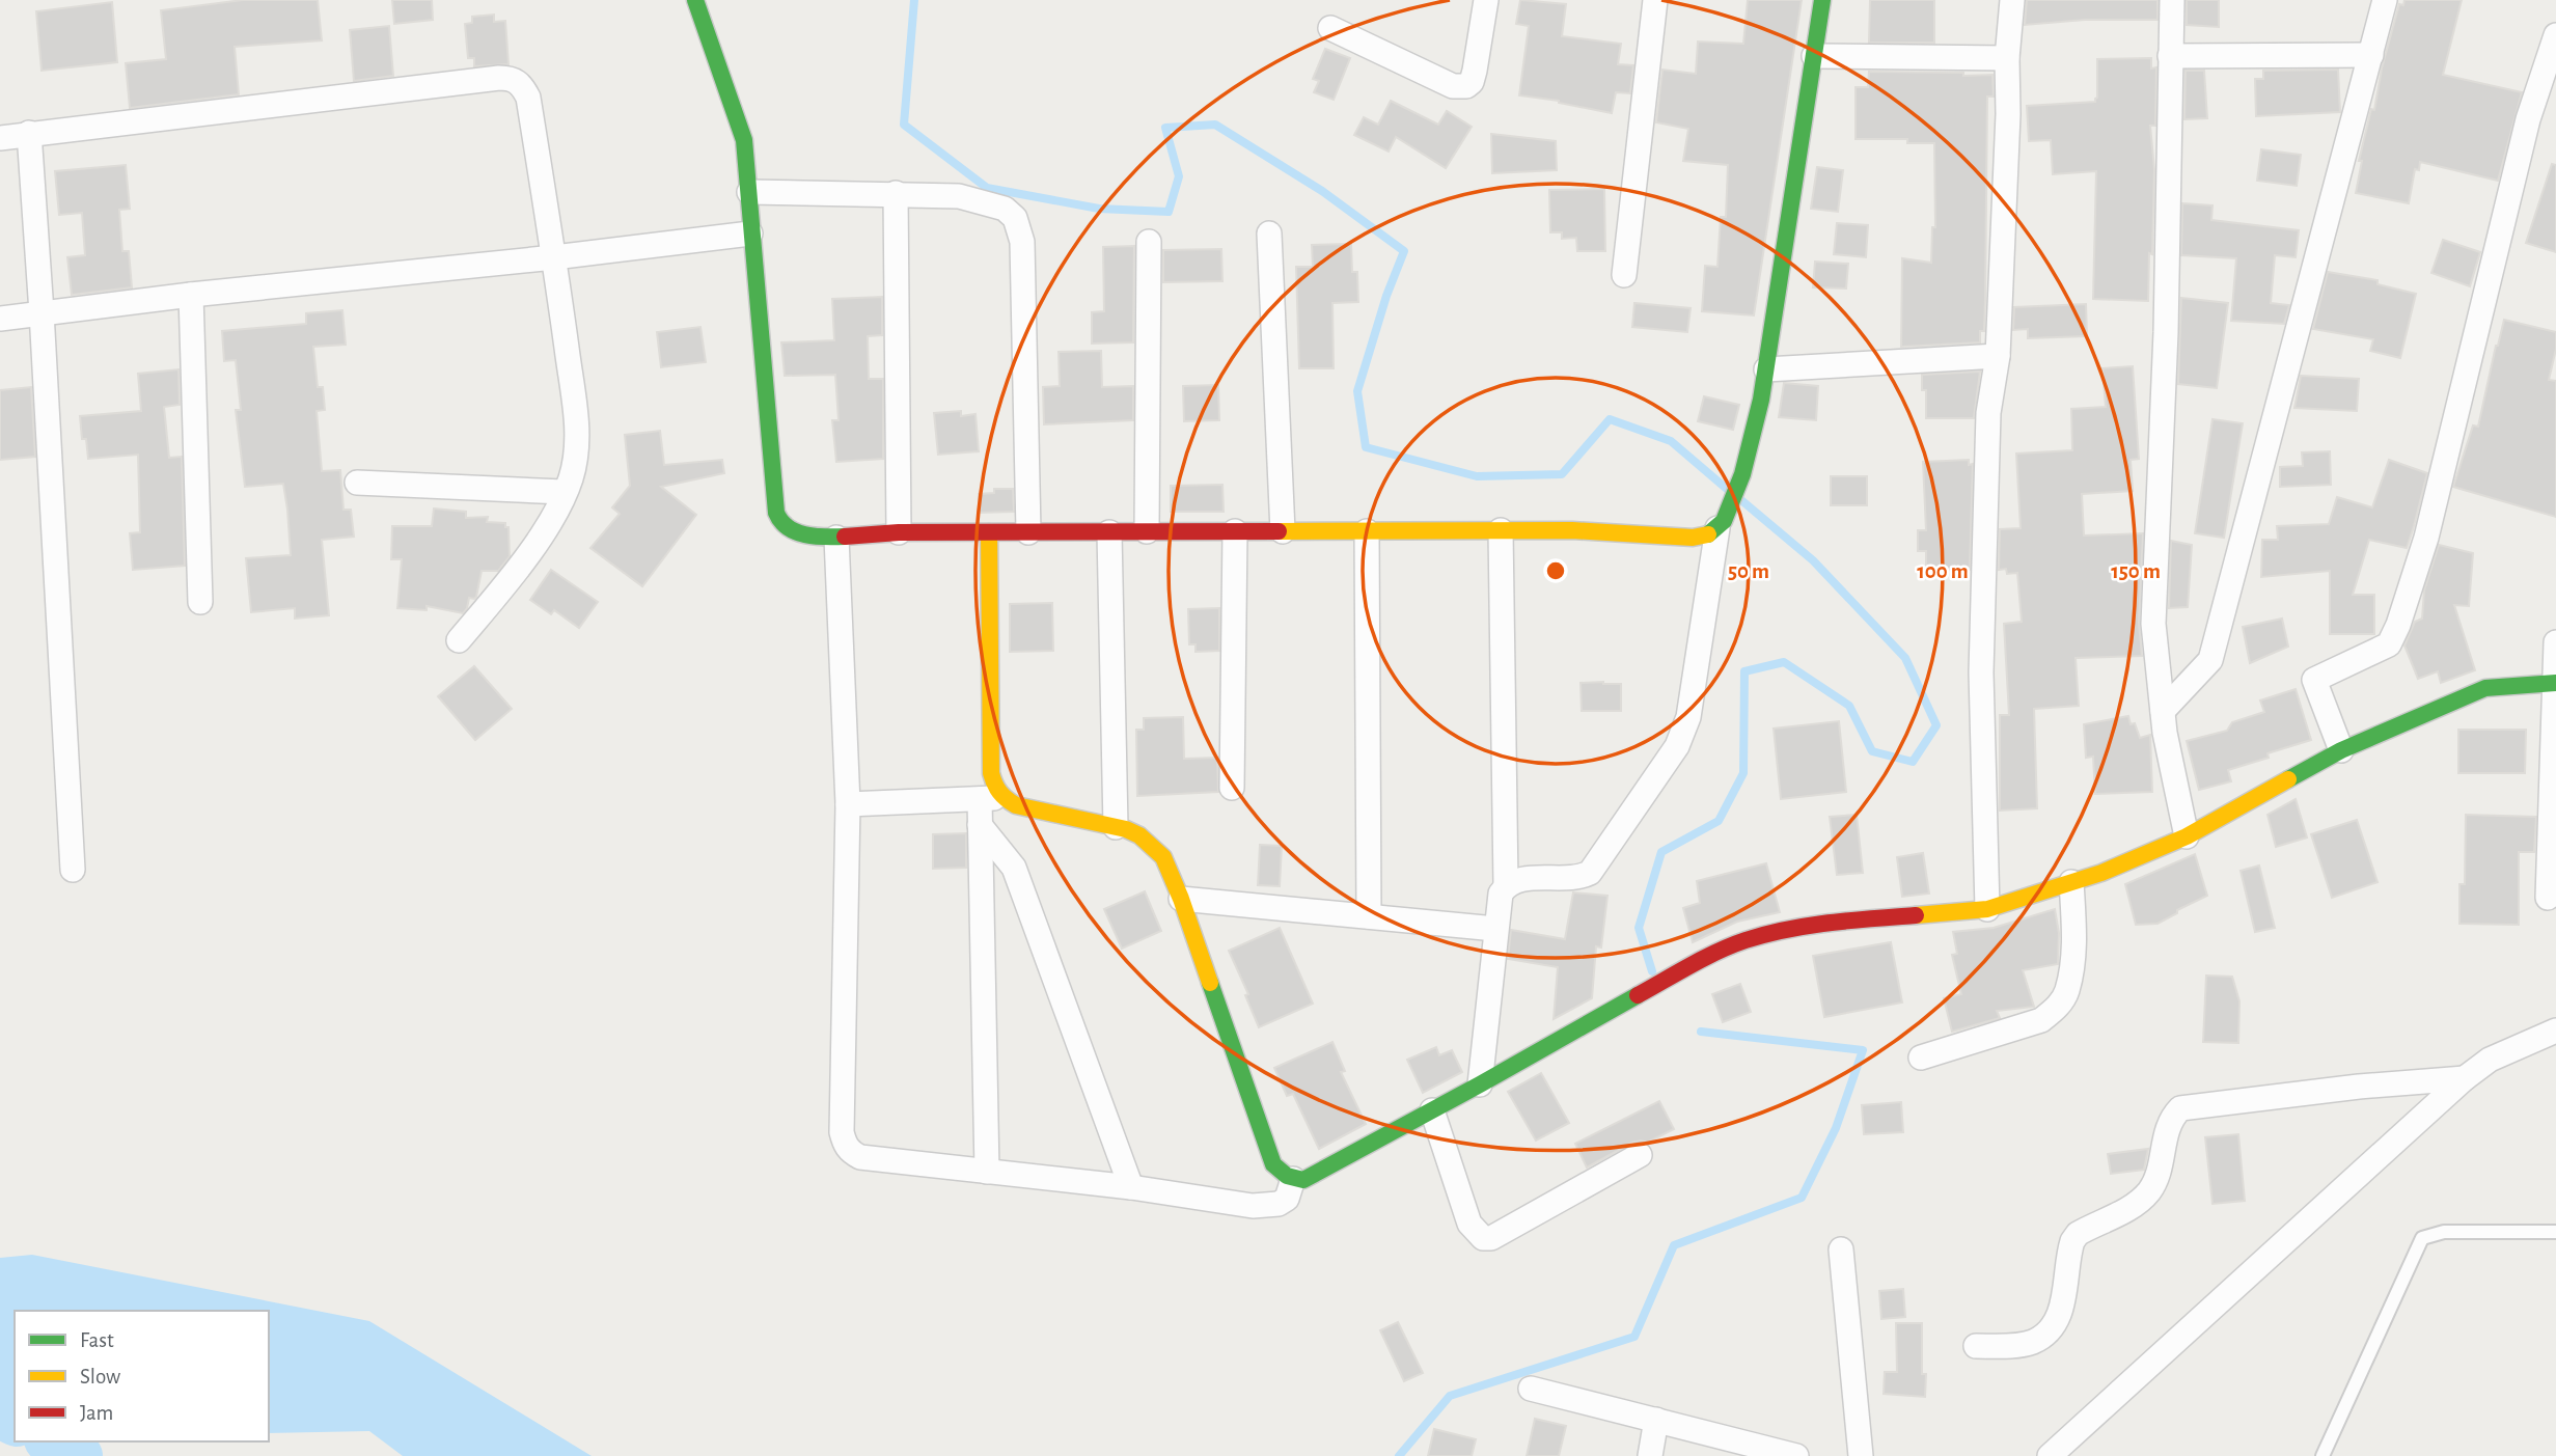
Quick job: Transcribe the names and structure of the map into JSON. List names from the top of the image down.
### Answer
{
  "legend": ["Fast", "Slow", "Jam"],
  "rings": ["50 m", "100 m", "150 m"]
}
